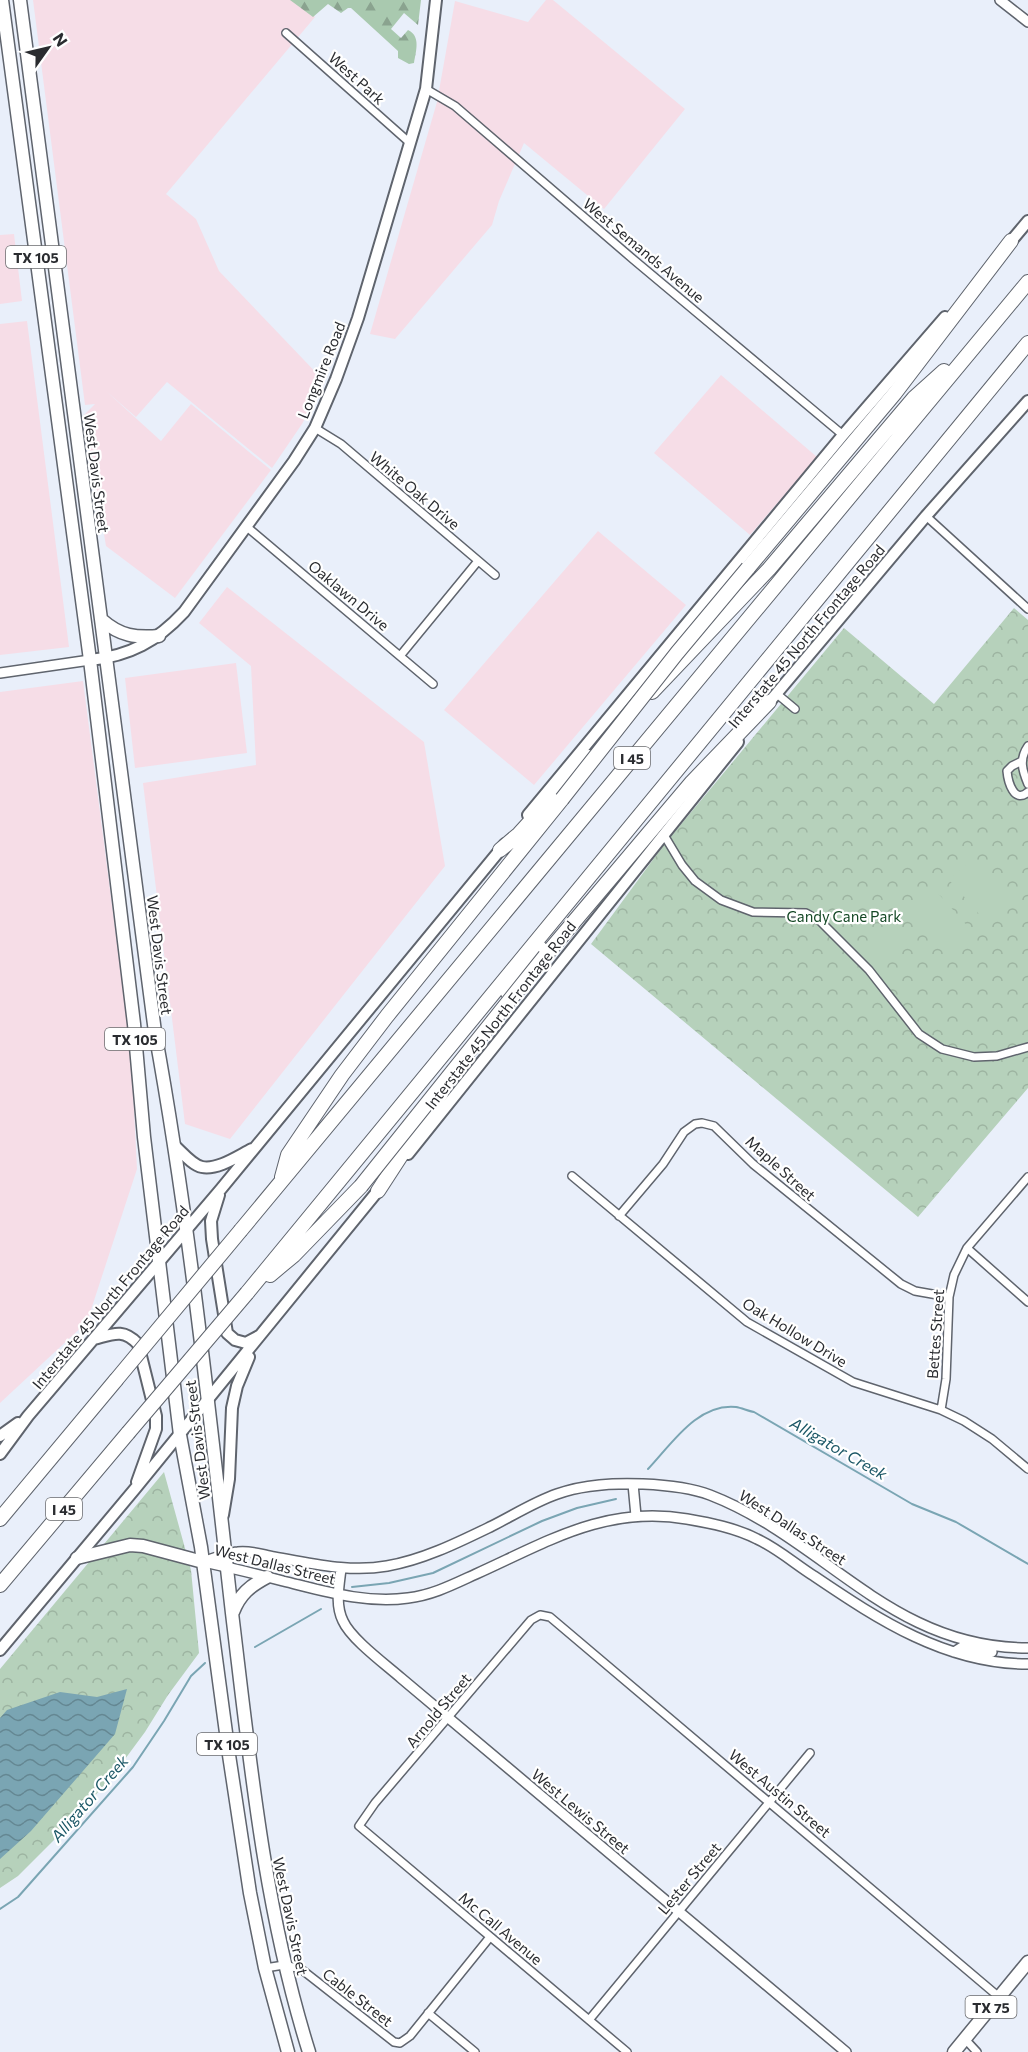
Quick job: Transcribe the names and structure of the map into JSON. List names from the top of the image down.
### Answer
{
  "streets": {
    "highway": ["I 45"],
    "main road": [
      "TX 105",
      "Longmire Road",
      "West Davis Street",
      "Interstate 45 North Frontage Road",
      "TX 75"
    ],
    "street": [
      "West Park",
      "West Semands Avenue",
      "White Oak Drive",
      "Oaklawn Drive",
      "Maple Street",
      "Oak Hollow Drive",
      "Bettes Street",
      "West Dallas Street",
      "Arnold Street",
      "West Austin Street",
      "West Lewis Street",
      "Lester Street",
      "Mc Call Avenue",
      "Cable Street"
    ]
  },
  "crossings": [
    ["West Park", "Longmire Road"],
    ["West Semands Avenue", "Longmire Road"],
    ["West Semands Avenue", "Interstate 45 North Frontage Road"],
    ["Longmire Road", "West Davis Street"],
    ["Longmire Road", "White Oak Drive"],
    ["Longmire Road", "Oaklawn Drive"],
    ["West Davis Street", "Interstate 45 North Frontage Road"],
    ["West Davis Street", "West Dallas Street"],
    ["West Davis Street", "Cable Street"],
    ["Maple Street", "Oak Hollow Drive"],
    ["Maple Street", "Bettes Street"],
    ["Oak Hollow Drive", "Bettes Street"],
    ["West Dallas Street", "West Lewis Street"],
    ["Arnold Street", "West Austin Street"],
    ["Arnold Street", "West Lewis Street"],
    ["Arnold Street", "Mc Call Avenue"],
    ["West Austin Street", "Lester Street"],
    ["West Austin Street", "TX 75"],
    ["West Lewis Street", "Lester Street"],
    ["Lester Street", "Mc Call Avenue"]
  ],
  "water": ["Alligator Creek"],
  "parks": ["Candy Cane Park"],
  "north": "top right"
}
